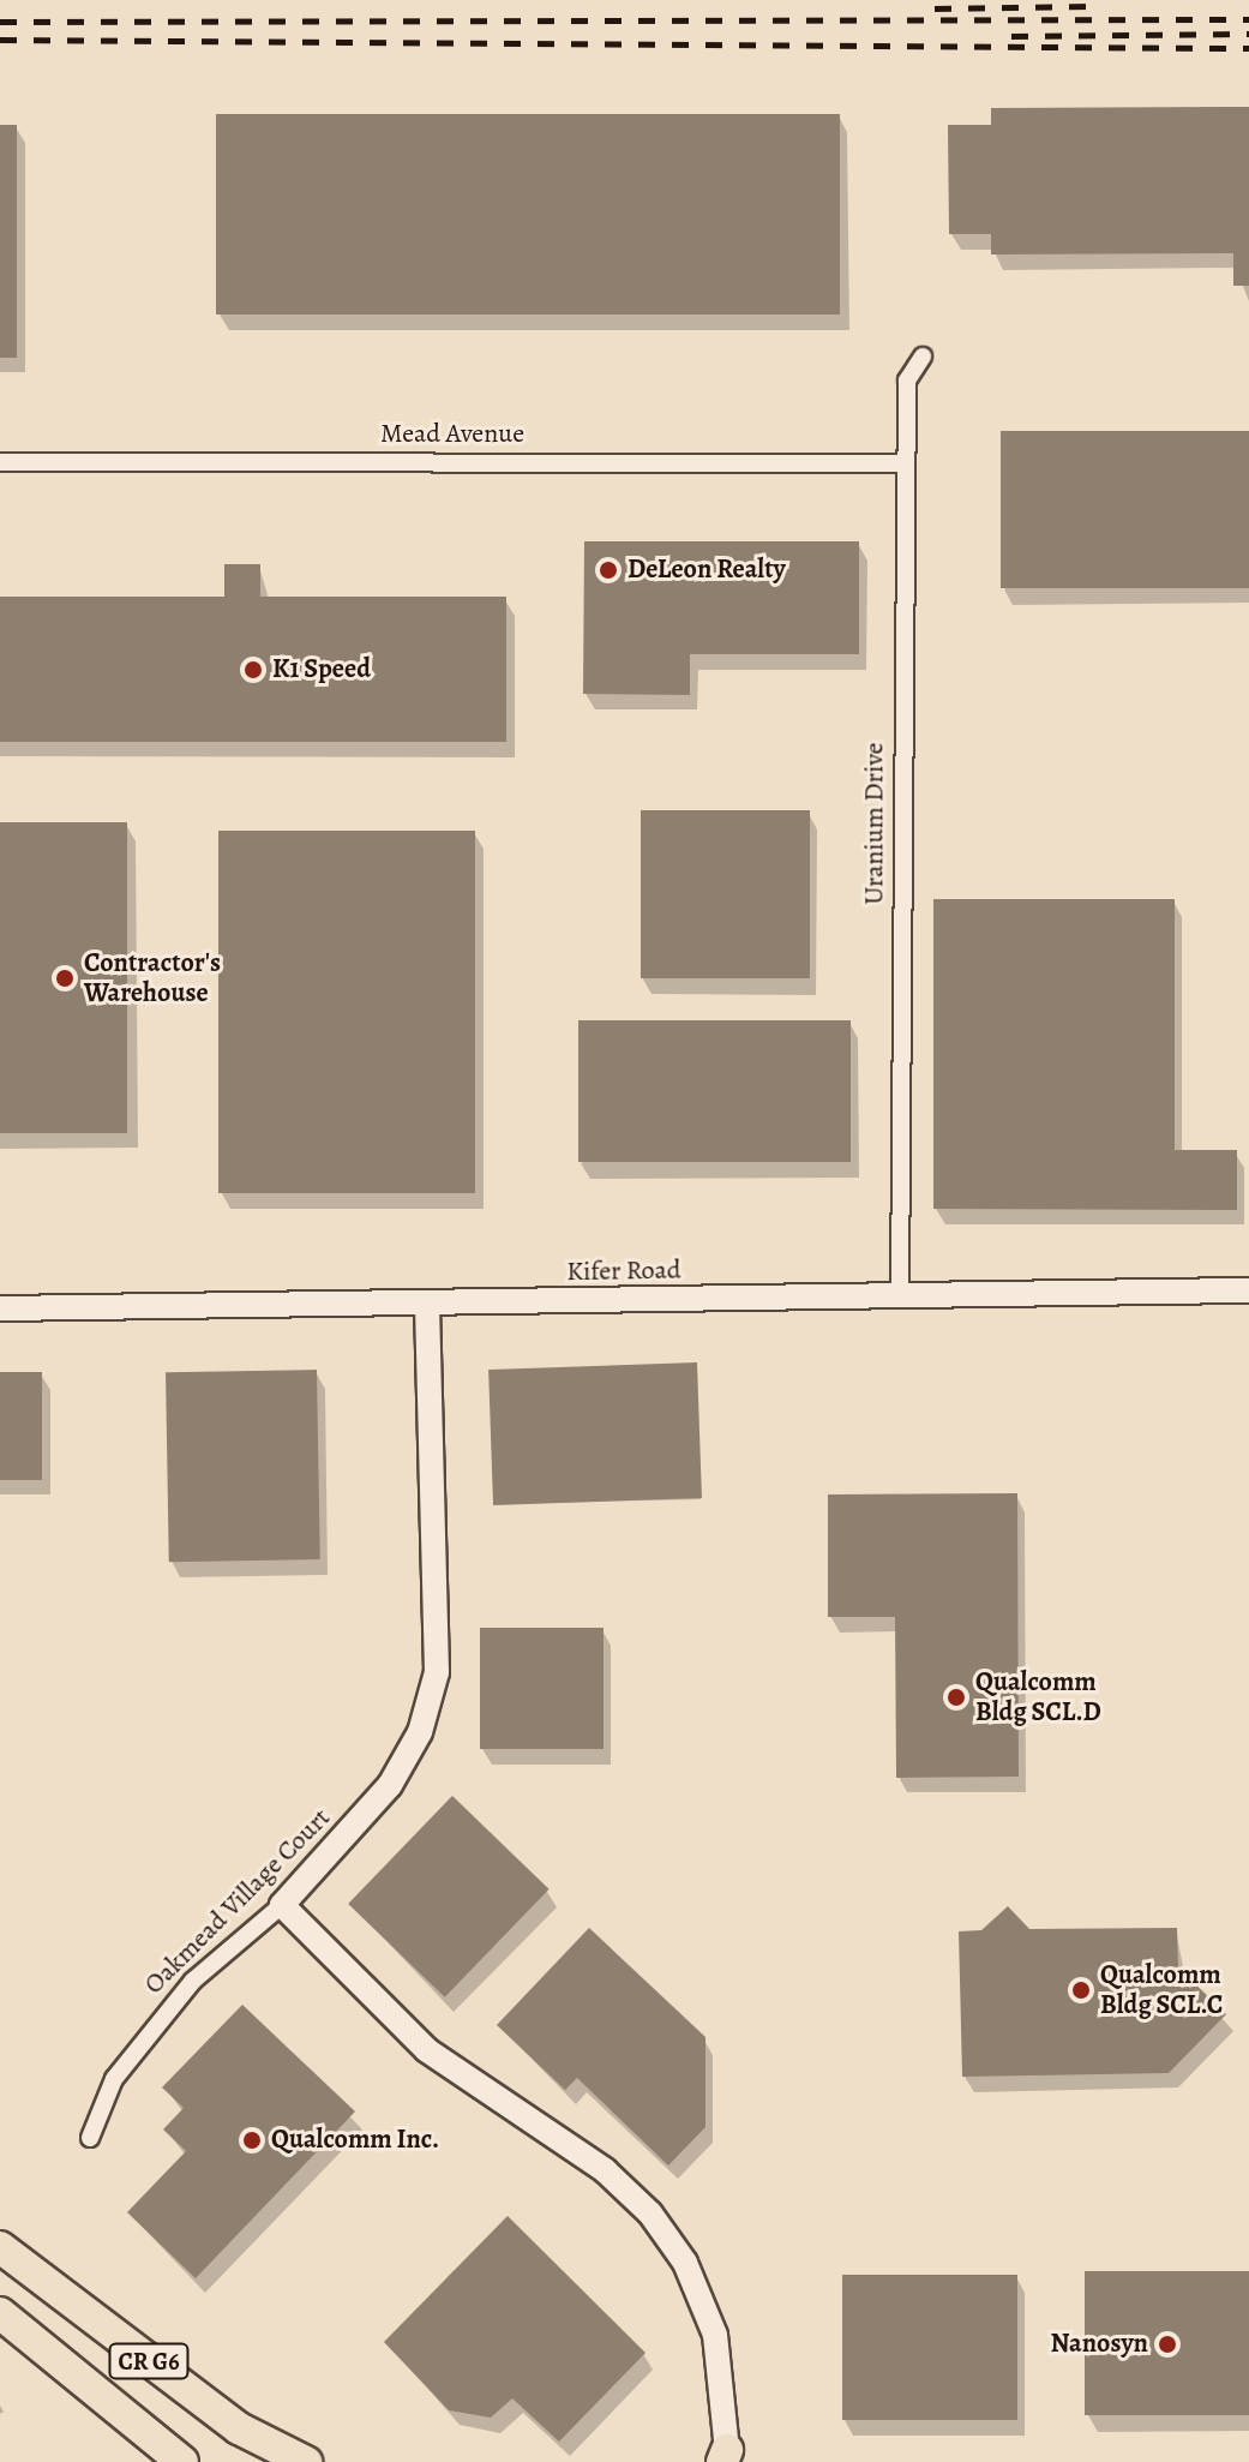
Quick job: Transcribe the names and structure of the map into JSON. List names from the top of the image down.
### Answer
{
  "streets": {
    "highway": ["CR G6"],
    "street": [
      "Mead Avenue",
      "Uranium Drive",
      "Kifer Road",
      "Oakmead Village Court"
    ]
  },
  "crossings": [
    ["Mead Avenue", "Uranium Drive"],
    ["Uranium Drive", "Kifer Road"],
    ["Kifer Road", "Oakmead Village Court"]
  ],
  "places": [
    "DeLeon Realty",
    "K1 Speed",
    "Contractor's Warehouse",
    "Qualcomm Bldg SCL.D",
    "Qualcomm Bldg SCL.C",
    "Qualcomm Inc.",
    "Nanosyn"
  ]
}
